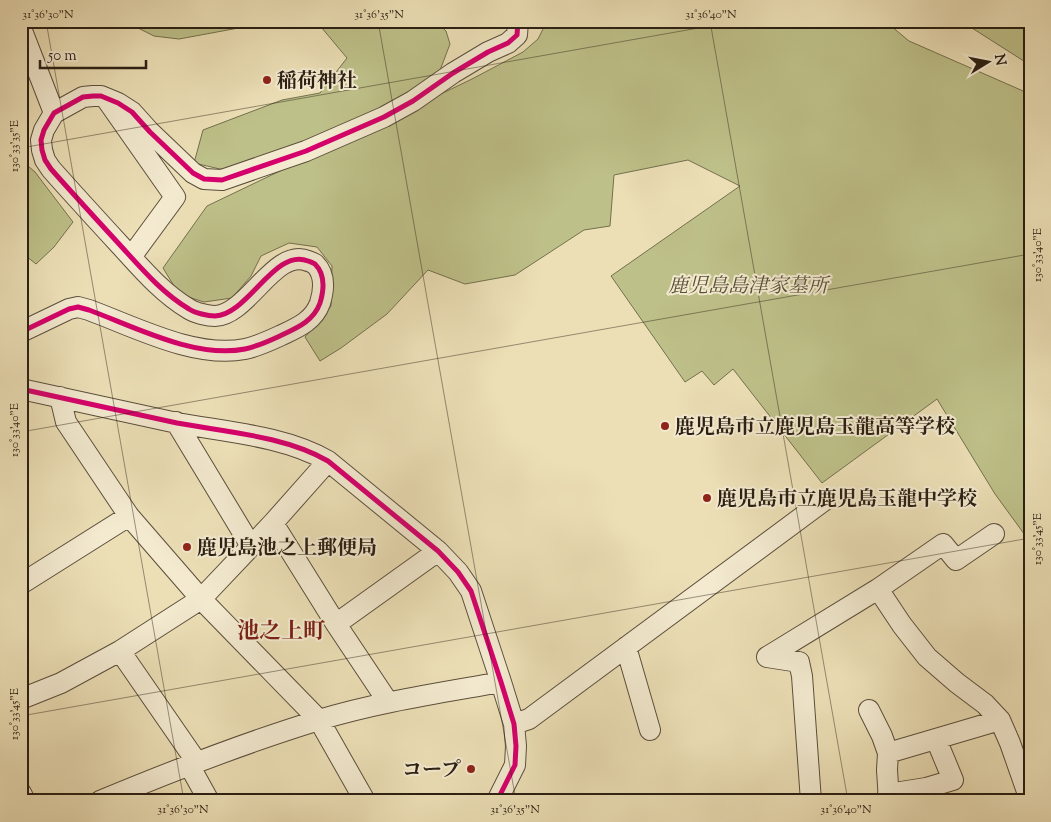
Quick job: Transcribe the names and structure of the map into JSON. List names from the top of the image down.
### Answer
{
  "districts": ["池之上町"],
  "parks": ["鹿児島島津家墓所"],
  "places": [
    "稲荷神社",
    "鹿児島市立鹿児島玉龍高等学校",
    "鹿児島市立鹿児島玉龍中学校",
    "鹿児島池之上郵便局",
    "コープ"
  ],
  "scale_bar": "50 m",
  "north": "right",
  "coordinates": [
    "31°36'30\"N",
    "31°36'35\"N",
    "31°36'40\"N",
    "130°33'35\"E",
    "130°33'40\"E",
    "130°33'45\"E"
  ]
}
